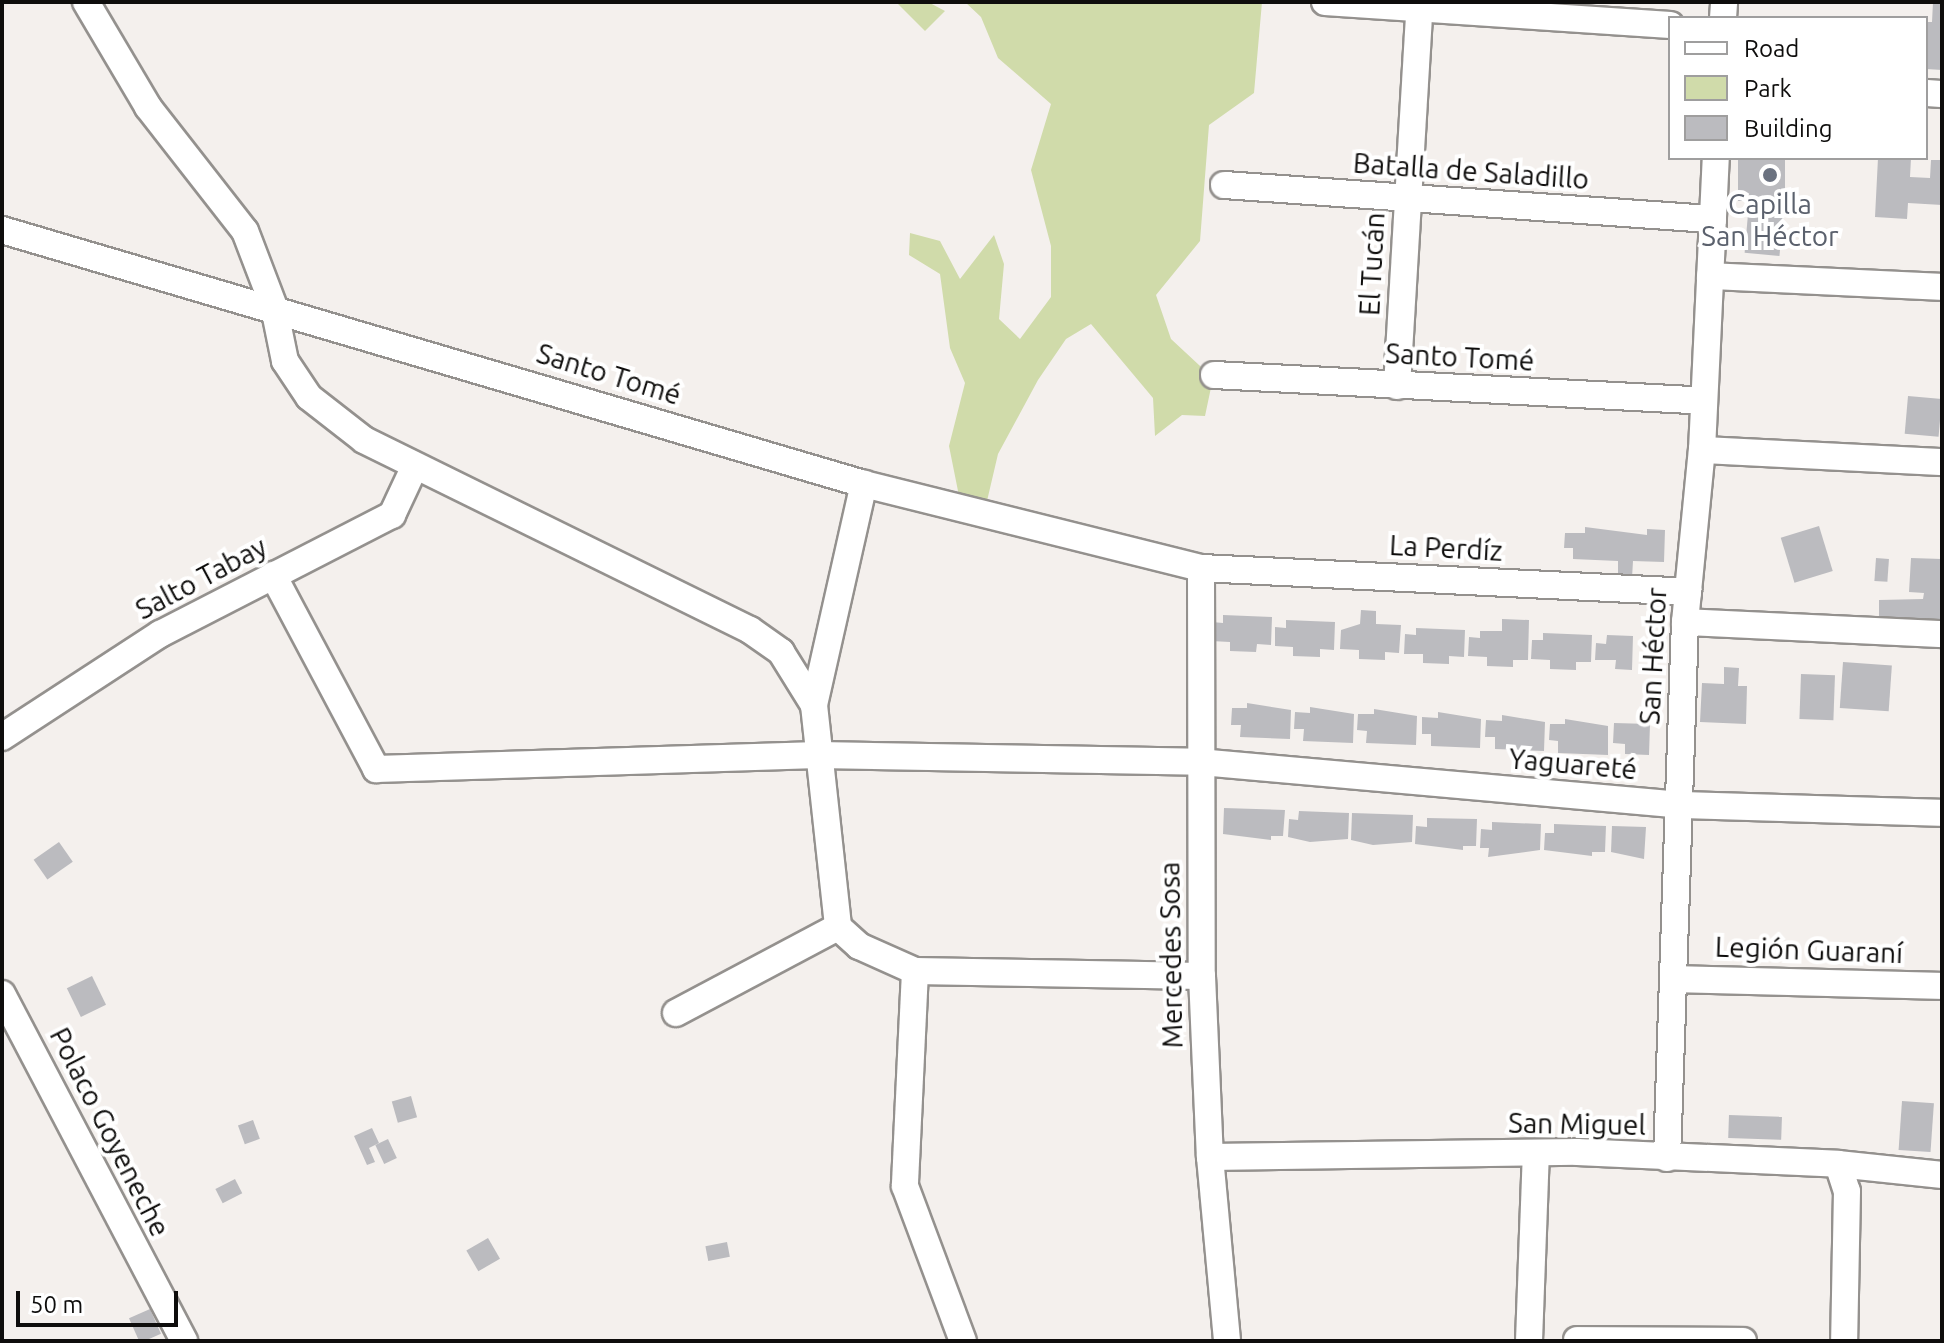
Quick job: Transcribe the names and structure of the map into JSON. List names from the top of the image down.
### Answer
{
  "streets": {
    "street": [
      "Batalla de Saladillo",
      "El Tucán",
      "Santo Tomé",
      "La Perdíz",
      "Salto Tabay",
      "San Héctor",
      "Yaguareté",
      "Legión Guaraní",
      "Mercedes Sosa",
      "San Miguel",
      "Polaco Goyeneche"
    ]
  },
  "crossings": [
    ["Batalla de Saladillo", "El Tucán"],
    ["Batalla de Saladillo", "San Héctor"],
    ["El Tucán", "Santo Tomé"],
    ["Santo Tomé", "La Perdíz"],
    ["Santo Tomé", "San Héctor"],
    ["Santo Tomé", "Mercedes Sosa"],
    ["La Perdíz", "San Héctor"],
    ["La Perdíz", "Mercedes Sosa"],
    ["Salto Tabay", "Yaguareté"],
    ["San Héctor", "Yaguareté"],
    ["San Héctor", "Legión Guaraní"],
    ["San Héctor", "San Miguel"],
    ["Yaguareté", "Mercedes Sosa"],
    ["Mercedes Sosa", "San Miguel"]
  ],
  "places": ["Capilla San Héctor"],
  "legend": ["Road", "Park", "Building"],
  "scale_bar": "50 m"
}
